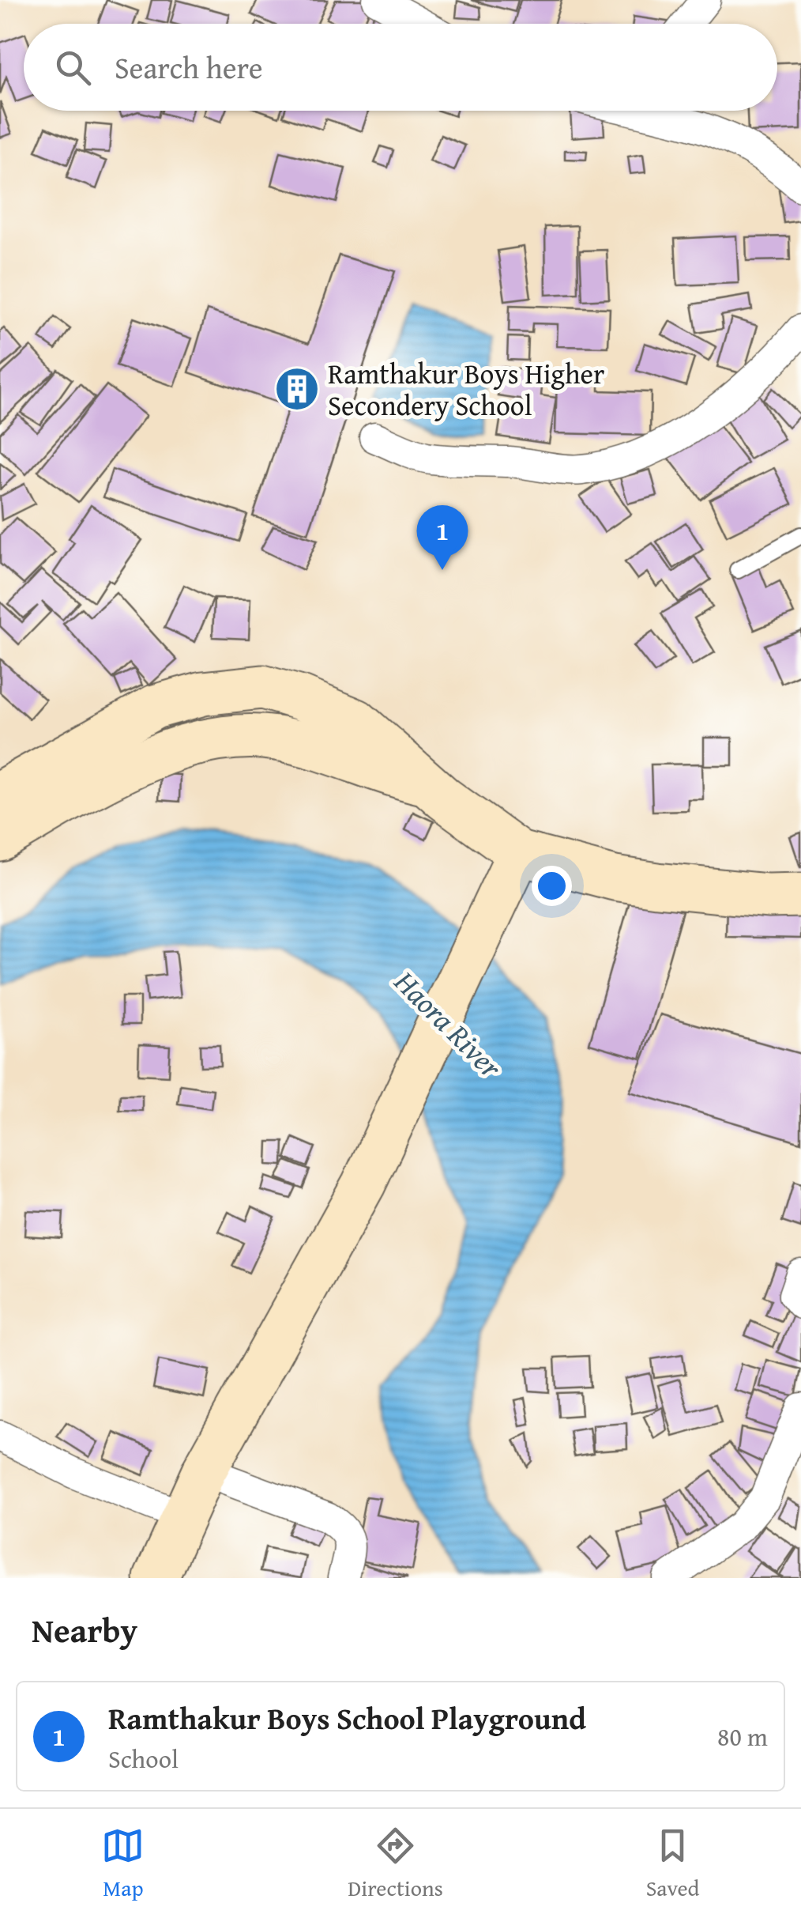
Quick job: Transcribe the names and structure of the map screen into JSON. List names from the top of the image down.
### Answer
{
  "water": ["Haora River"],
  "places": {
    "building": ["Ramthakur Boys Higher Secondery School"]
  },
  "page": {
    "search": "Search here",
    "pins": "1",
    "heading": "Nearby",
    "list": [
      {
        "mark": "1",
        "name": "Ramthakur Boys School Playground",
        "note": "School",
        "value": "80 m"
      }
    ],
    "nav": ["Map", "Directions", "Saved"]
  }
}
